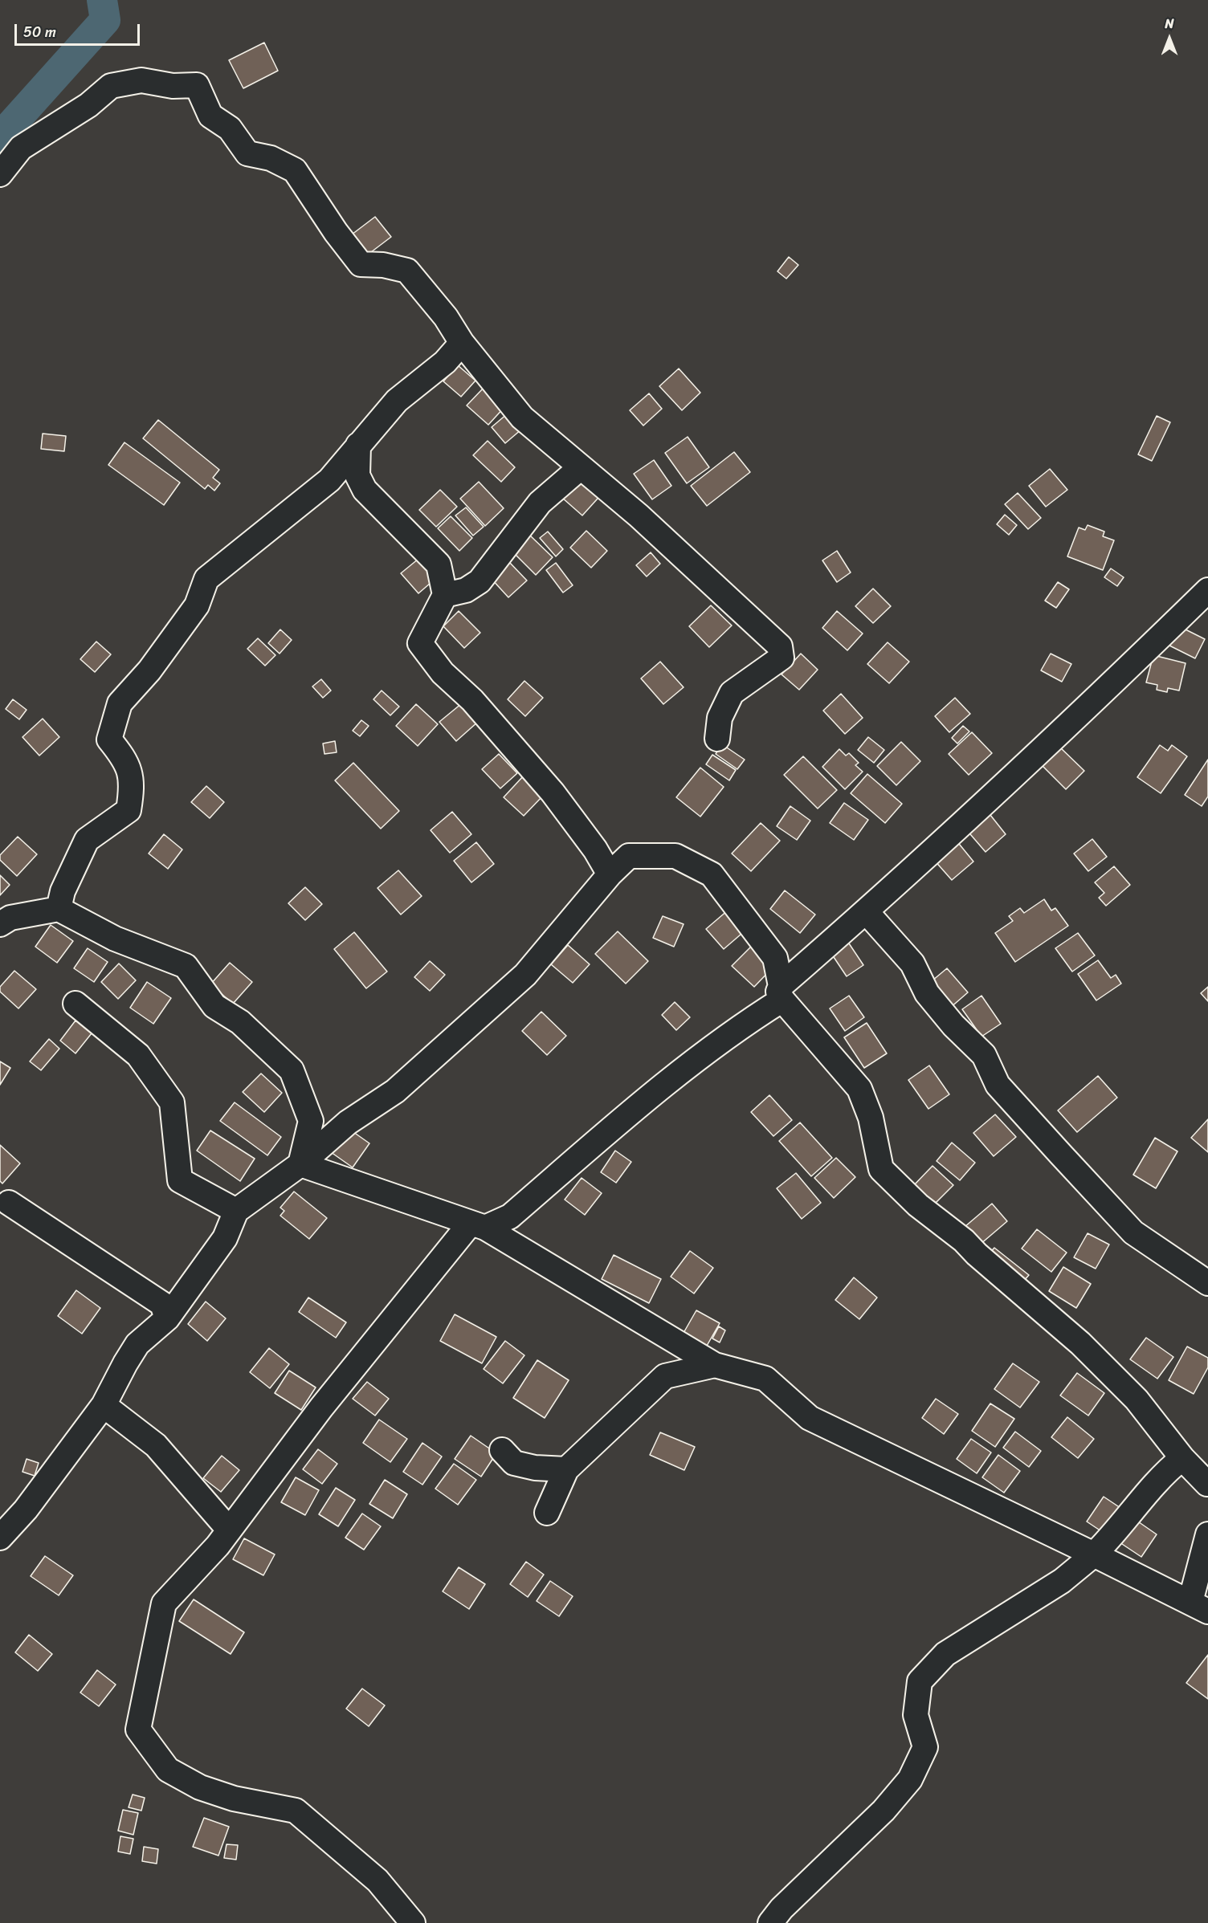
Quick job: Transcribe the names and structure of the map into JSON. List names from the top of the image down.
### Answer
{
  "scale_bar": "50 m",
  "north": "top"
}
